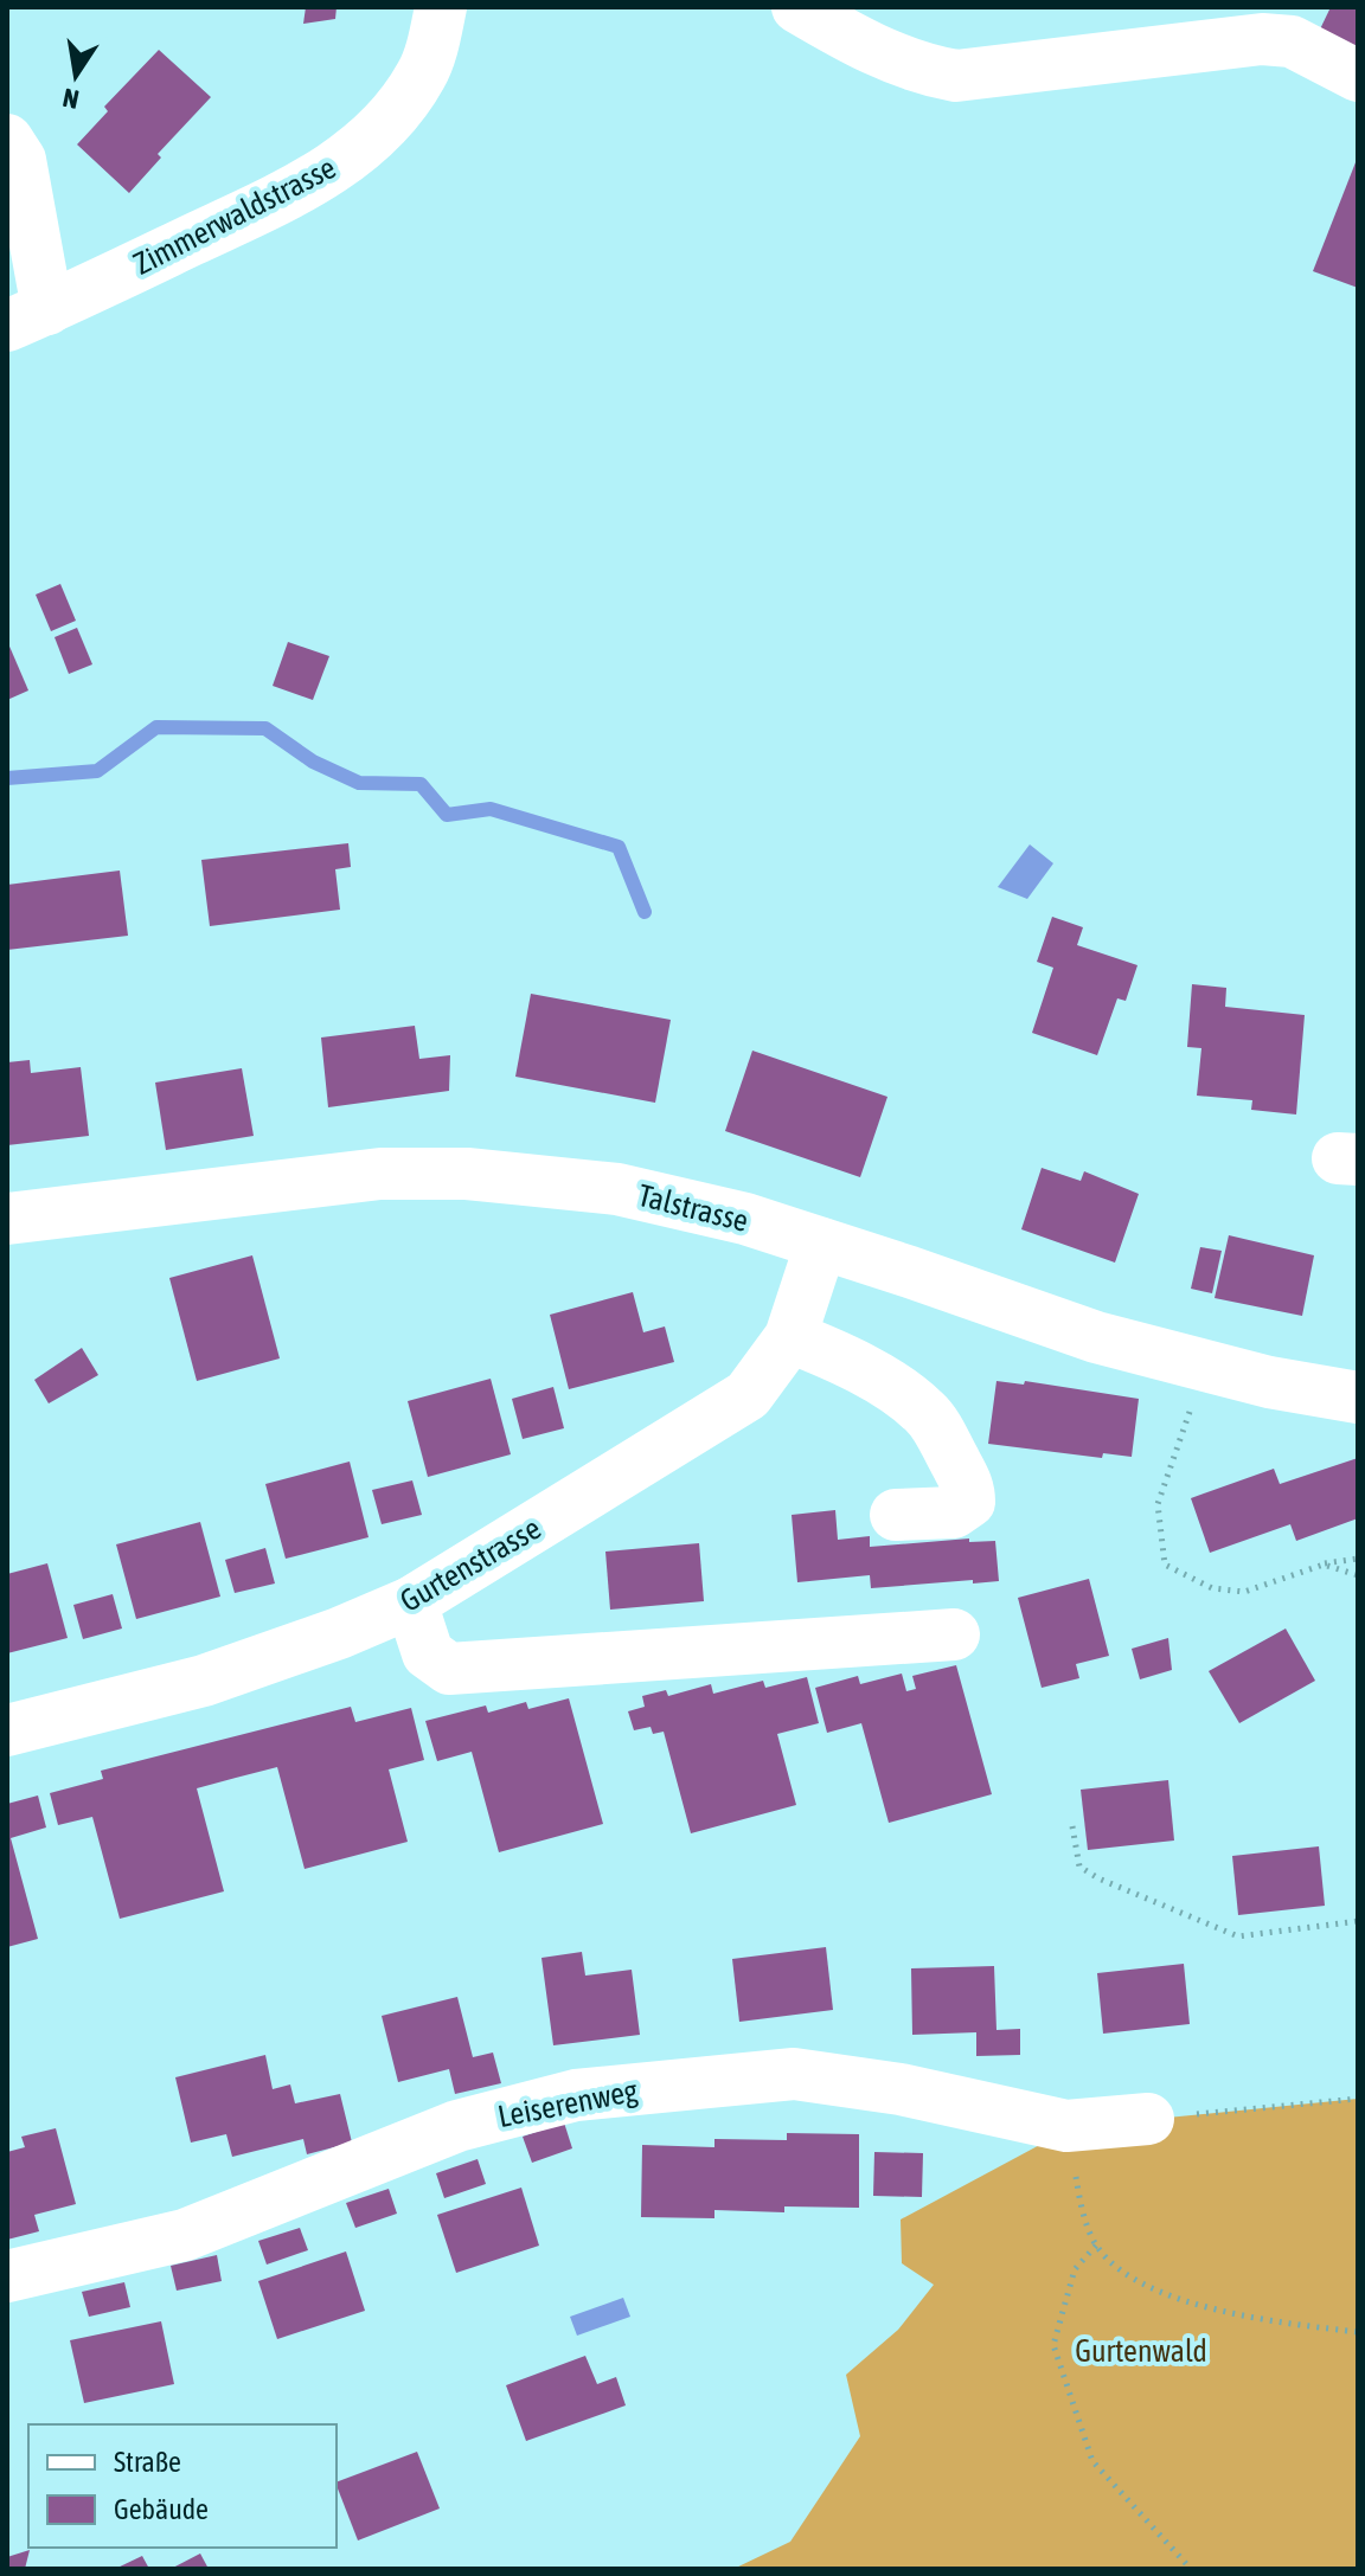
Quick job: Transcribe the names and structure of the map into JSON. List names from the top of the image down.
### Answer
{
  "streets": {
    "street": [
      "Zimmerwaldstrasse",
      "Talstrasse",
      "Gurtenstrasse",
      "Leiserenweg"
    ]
  },
  "crossings": [
    ["Talstrasse", "Gurtenstrasse"]
  ],
  "parks": ["Gurtenwald"],
  "legend": ["Straße", "Gebäude"],
  "north": "bottom"
}
